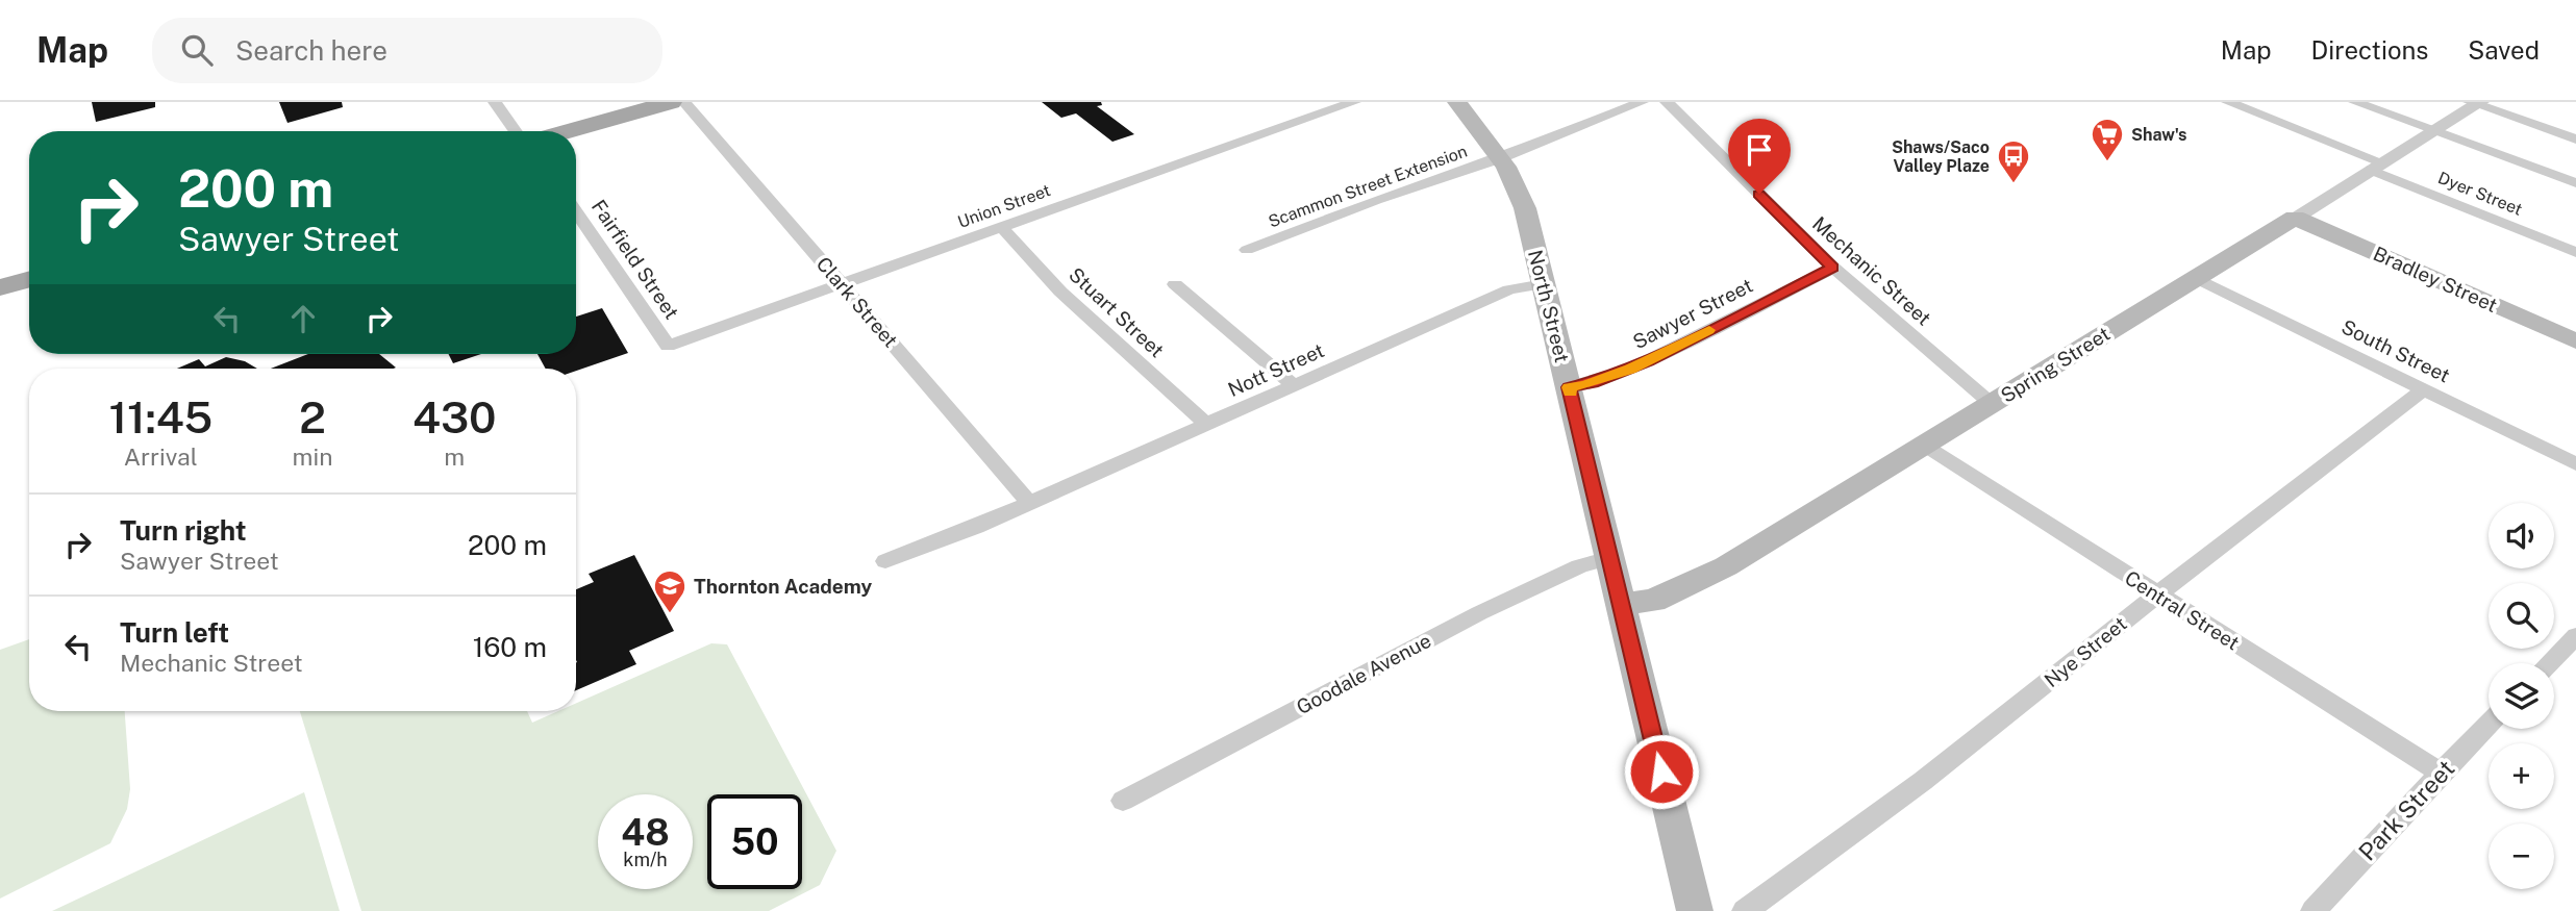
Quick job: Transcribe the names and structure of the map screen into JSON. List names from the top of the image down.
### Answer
{
  "streets": {
    "main road": ["Bradley Street", "North Street", "Spring Street"],
    "street": [
      "Scammon Street Extension",
      "Dyer Street",
      "Union Street",
      "Fairfield Street",
      "Mechanic Street",
      "Clark Street",
      "Stuart Street",
      "Sawyer Street",
      "South Street",
      "Nott Street",
      "Central Street",
      "Nye Street",
      "Goodale Avenue",
      "Park Street"
    ]
  },
  "crossings": [
    ["Scammon Street Extension", "North Street"],
    ["Dyer Street", "Spring Street"],
    ["Union Street", "Fairfield Street"],
    ["Union Street", "Clark Street"],
    ["Union Street", "Stuart Street"],
    ["Mechanic Street", "Sawyer Street"],
    ["Mechanic Street", "Spring Street"],
    ["Bradley Street", "Spring Street"],
    ["Clark Street", "Nott Street"],
    ["North Street", "Sawyer Street"],
    ["North Street", "Spring Street"],
    ["North Street", "Nott Street"],
    ["North Street", "Goodale Avenue"],
    ["Stuart Street", "Nott Street"],
    ["South Street", "Spring Street"],
    ["South Street", "Nye Street"],
    ["Spring Street", "Central Street"],
    ["Central Street", "Nye Street"],
    ["Central Street", "Park Street"]
  ],
  "places": {
    "supermarket": ["Shaw's"],
    "bus stop": ["Shaws/Saco Valley Plaze"],
    "school or university": ["Thornton Academy"]
  },
  "page": {
    "header": "Map",
    "search": "Search here",
    "nav": ["Map", "Directions", "Saved"],
    "turn": ["200 m", "Sawyer Street"],
    "eta": [
      "11:45",
      "Arrival",
      "2",
      "min",
      "430",
      "m"
    ],
    "list": [
      {
        "name": "Turn right",
        "note": "Sawyer Street",
        "value": "200 m"
      },
      {
        "name": "Turn left",
        "note": "Mechanic Street",
        "value": "160 m"
      }
    ],
    "map_buttons": ["+", "−"],
    "speed": "48 km/h",
    "limit": "50"
  }
}
